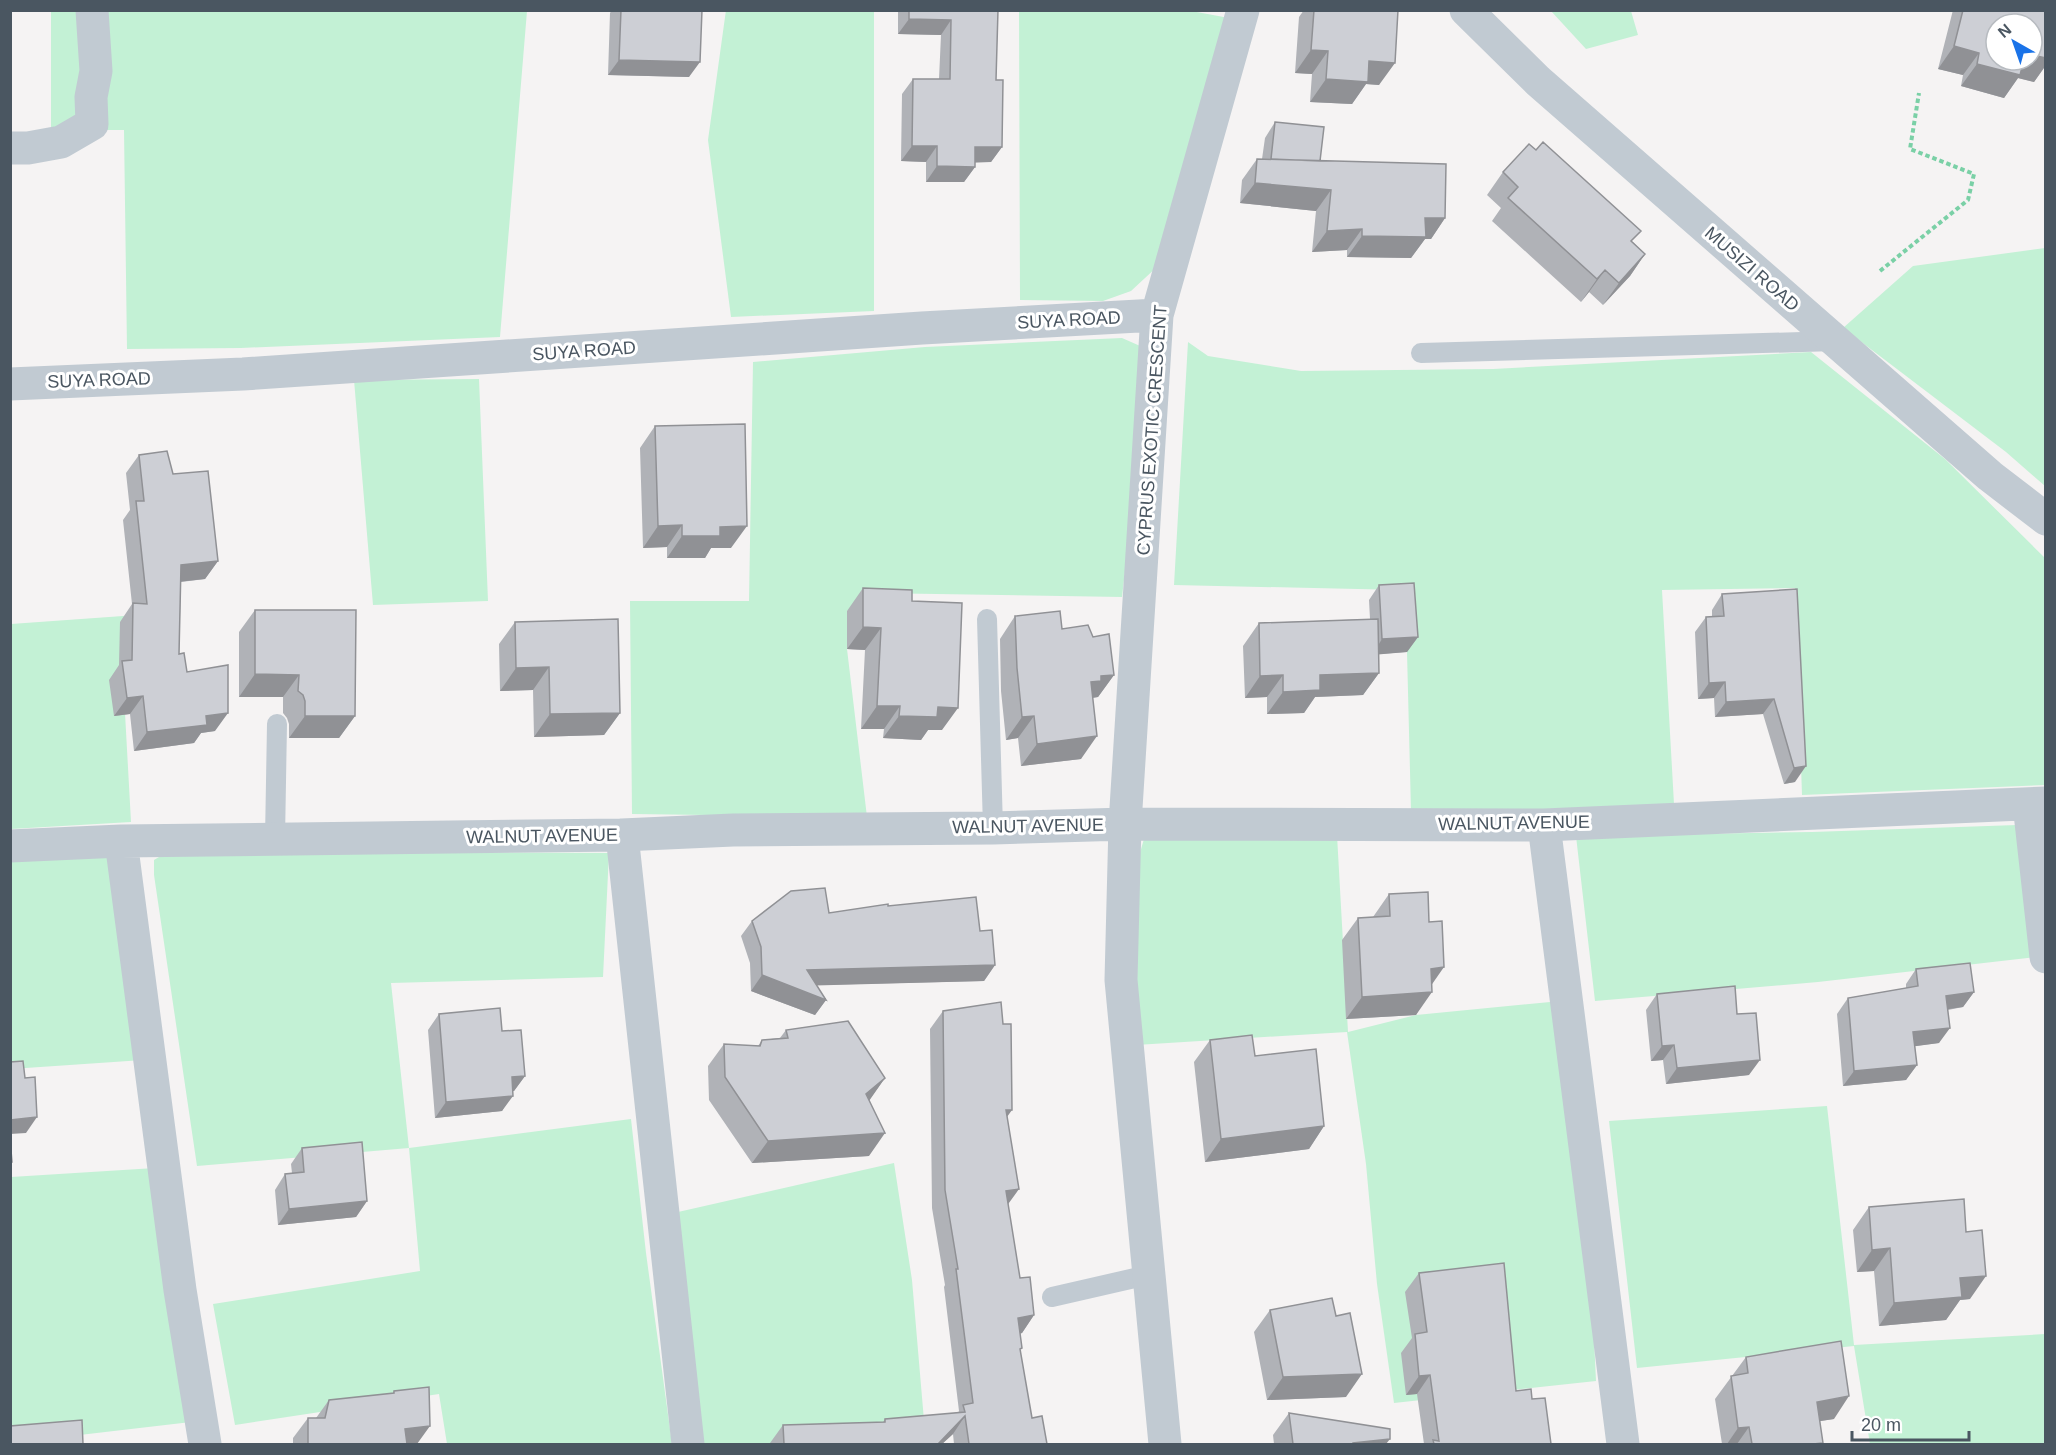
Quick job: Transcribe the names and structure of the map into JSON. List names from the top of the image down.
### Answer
{
  "streets": {
    "street": [
      "MUSIZI ROAD",
      "SUYA ROAD",
      "CYPRUS EXOTIC CRESCENT",
      "WALNUT AVENUE"
    ]
  },
  "crossings": [
    ["SUYA ROAD", "CYPRUS EXOTIC CRESCENT"],
    ["CYPRUS EXOTIC CRESCENT", "WALNUT AVENUE"]
  ],
  "scale_bar": "20 m",
  "north": "top left"
}
